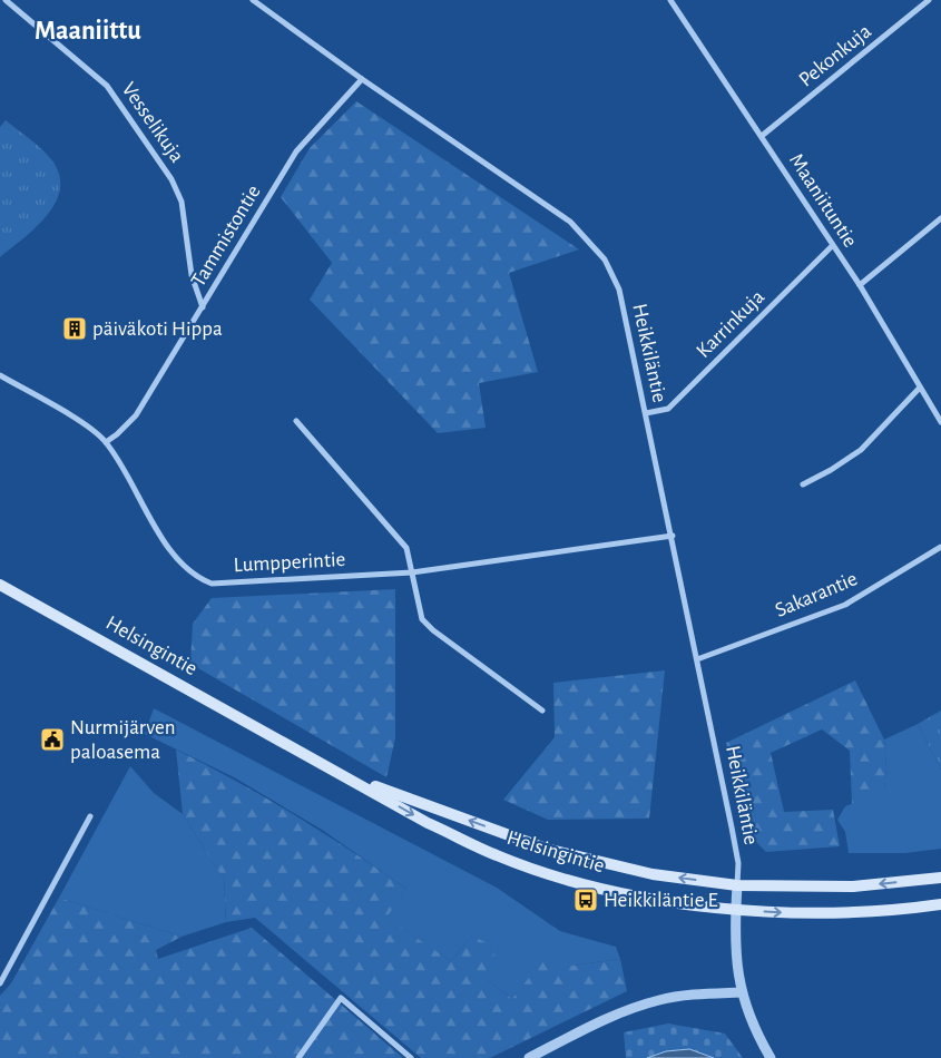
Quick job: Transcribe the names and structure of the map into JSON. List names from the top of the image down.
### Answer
{
  "streets": {
    "main road": ["Helsingintie"],
    "street": [
      "Pekonkuja",
      "Vesselikuja",
      "Maaniituntie",
      "Tammistontie",
      "Karrinkuja",
      "Heikkiläntie",
      "Lumpperintie",
      "Sakarantie"
    ]
  },
  "crossings": [
    ["Pekonkuja", "Maaniituntie"],
    ["Vesselikuja", "Tammistontie"],
    ["Maaniituntie", "Karrinkuja"],
    ["Tammistontie", "Heikkiläntie"],
    ["Tammistontie", "Lumpperintie"],
    ["Karrinkuja", "Heikkiläntie"],
    ["Heikkiläntie", "Lumpperintie"],
    ["Heikkiläntie", "Sakarantie"],
    ["Heikkiläntie", "Helsingintie"]
  ],
  "districts": ["Maaniittu"],
  "places": {
    "building": ["päiväkoti Hippa"],
    "public building": ["Nurmijärven paloasema"],
    "bus stop": ["Heikkiläntie E"]
  }
}
